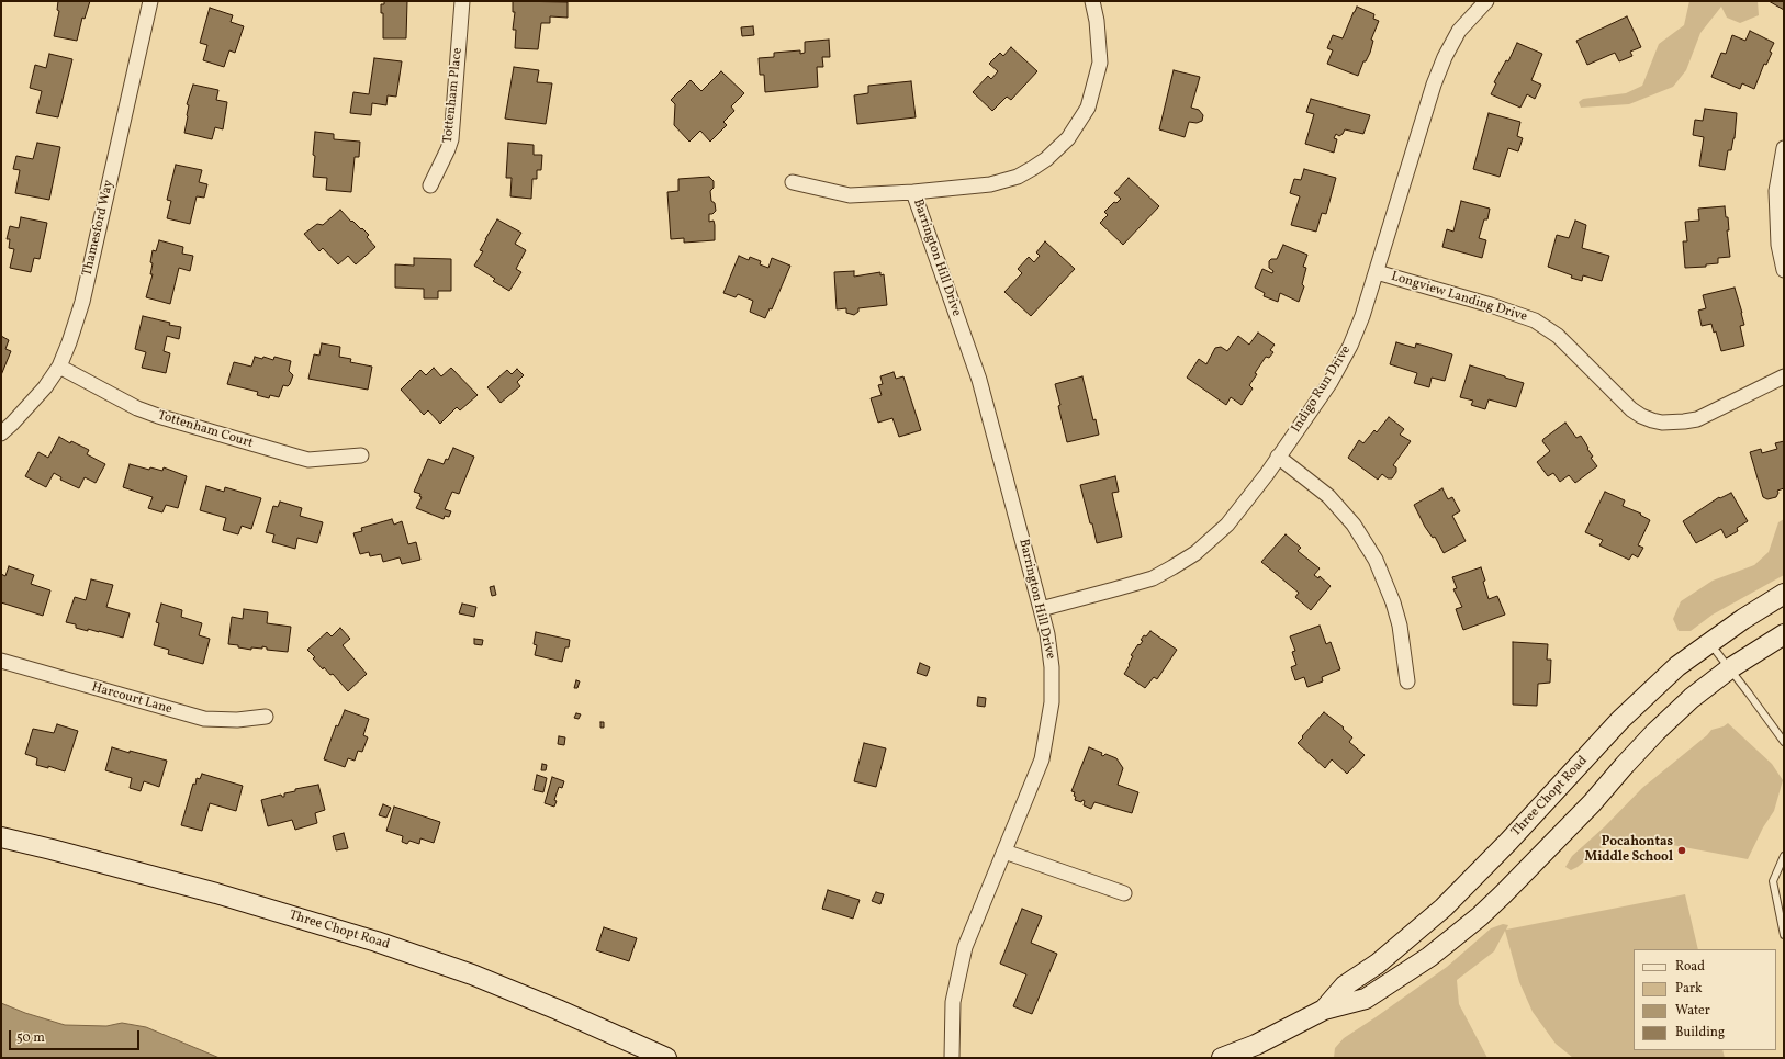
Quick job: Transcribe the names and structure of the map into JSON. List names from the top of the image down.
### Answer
{
  "streets": {
    "main road": ["Three Chopt Road"],
    "street": [
      "Tottenham Place",
      "Thamesford Way",
      "Barrington Hill Drive",
      "Longview Landing Drive",
      "Indigo Run Drive",
      "Tottenham Court",
      "Harcourt Lane"
    ]
  },
  "crossings": [
    ["Thamesford Way", "Tottenham Court"],
    ["Barrington Hill Drive", "Indigo Run Drive"],
    ["Longview Landing Drive", "Indigo Run Drive"]
  ],
  "places": ["Pocahontas Middle School"],
  "legend": [
    "Road",
    "Park",
    "Water",
    "Building"
  ],
  "scale_bar": "50 m"
}
